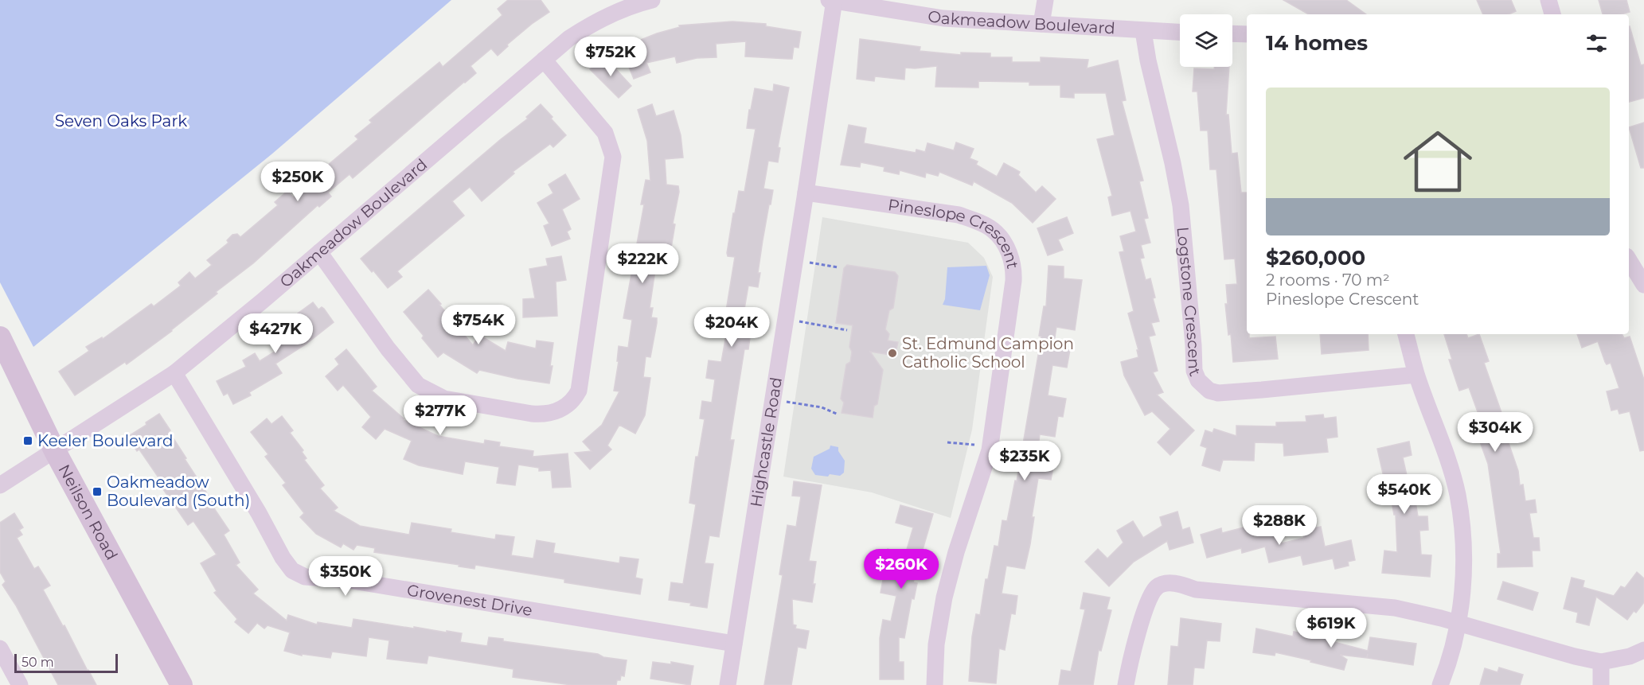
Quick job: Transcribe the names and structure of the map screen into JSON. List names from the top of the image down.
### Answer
{
  "streets": {
    "main road": ["Neilson Road"],
    "street": [
      "Oakmeadow Boulevard",
      "Pineslope Crescent",
      "Logstone Crescent",
      "Highcastle Road",
      "Grovenest Drive"
    ]
  },
  "crossings": [
    ["Oakmeadow Boulevard", "Logstone Crescent"],
    ["Oakmeadow Boulevard", "Highcastle Road"],
    ["Oakmeadow Boulevard", "Neilson Road"],
    ["Oakmeadow Boulevard", "Grovenest Drive"],
    ["Pineslope Crescent", "Highcastle Road"],
    ["Highcastle Road", "Grovenest Drive"]
  ],
  "parks": ["Seven Oaks Park"],
  "places": {
    "other": ["St. Edmund Campion Catholic School"],
    "transit": ["Keeler Boulevard", "Oakmeadow Boulevard (South)"]
  },
  "scale_bar": "50 m",
  "page": {
    "heading": "14 homes",
    "price": [
      "$752K",
      "$250K",
      "$222K",
      "$754K",
      "$204K",
      "$427K",
      "$277K",
      "$304K",
      "$235K",
      "$540K",
      "$288K",
      "$260K",
      "$350K",
      "$619K"
    ],
    "list": [
      {
        "name": "$260,000",
        "note": "2 rooms · 70 m² · Pineslope Crescent"
      }
    ],
    "scale": "50 m"
  }
}
